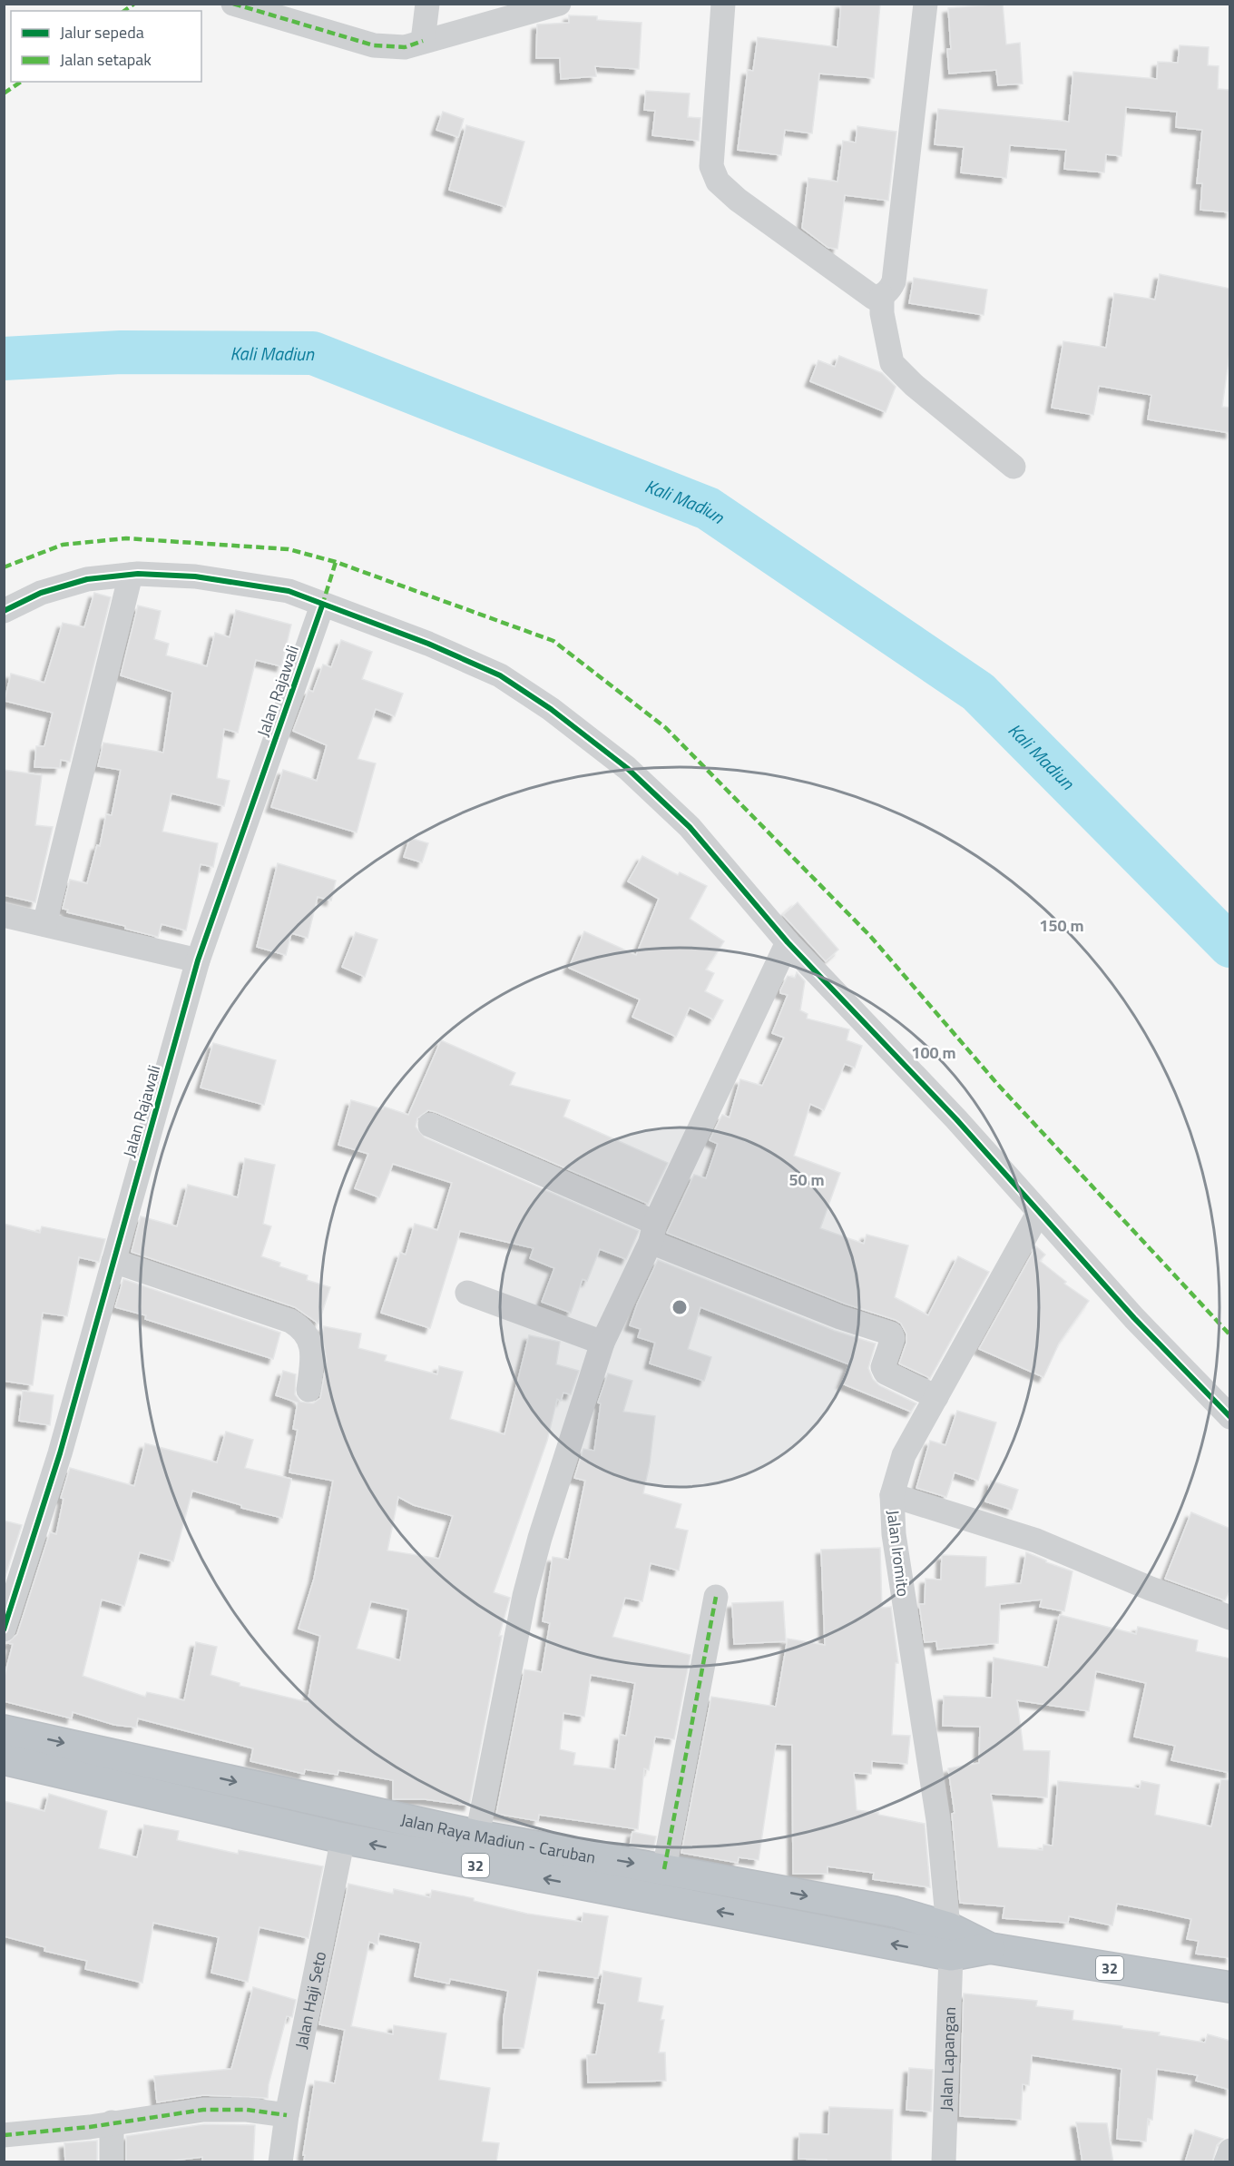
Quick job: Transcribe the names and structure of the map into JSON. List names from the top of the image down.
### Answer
{
  "streets": {
    "highway": ["Jalan Raya Madiun - Caruban", "32"],
    "street": [
      "Jalan Rajawali",
      "Jalan Iromito",
      "Jalan Haji Seto",
      "Jalan Lapangan"
    ]
  },
  "crossings": [
    ["Jalan Iromito", "Jalan Raya Madiun - Caruban"],
    ["Jalan Iromito", "Jalan Lapangan"],
    ["Jalan Raya Madiun - Caruban", "Jalan Haji Seto"],
    ["Jalan Raya Madiun - Caruban", "Jalan Lapangan"]
  ],
  "water": ["Kali Madiun"],
  "legend": ["Jalur sepeda", "Jalan setapak"],
  "rings": ["150 m", "100 m", "50 m"]
}
